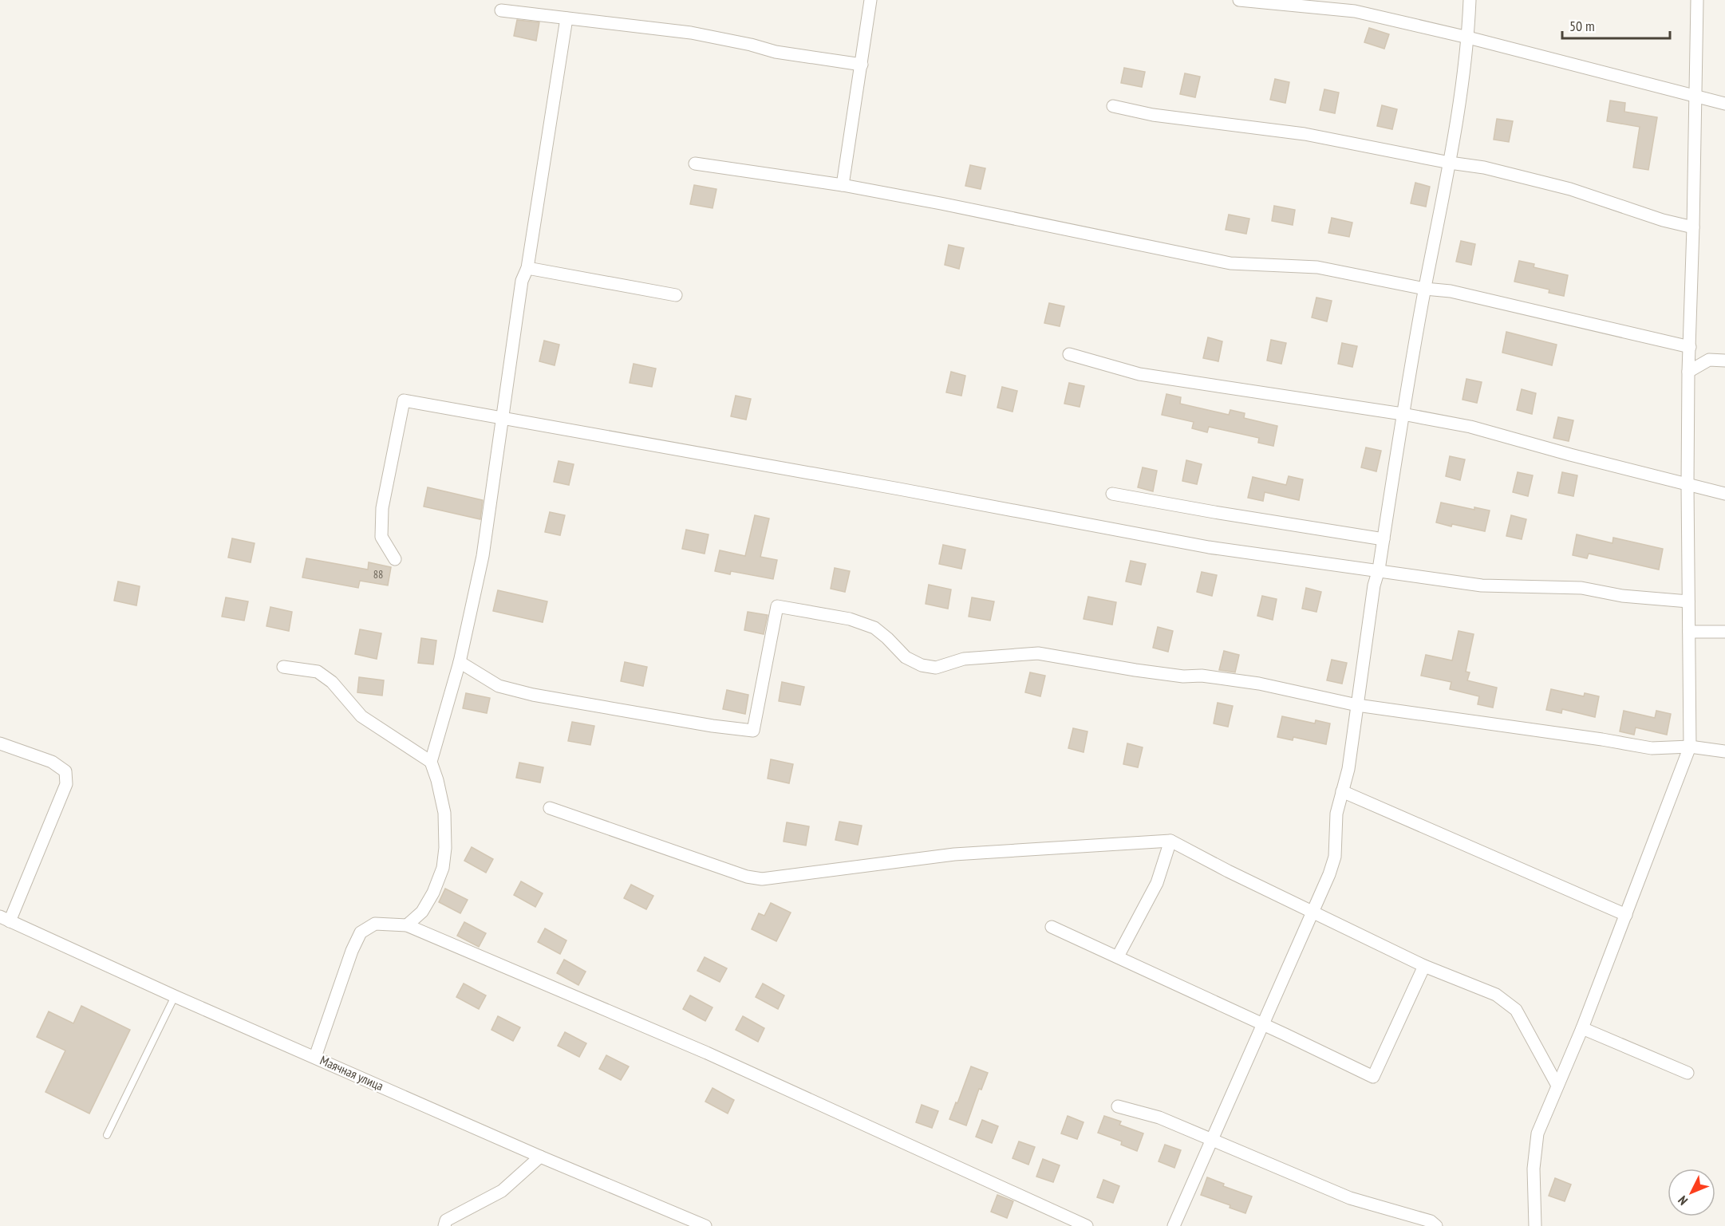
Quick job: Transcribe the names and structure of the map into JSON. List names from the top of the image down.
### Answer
{
  "streets": {
    "street": ["Маячная улица"]
  },
  "house_numbers": ["88"],
  "scale_bar": "50 m",
  "north": "bottom left"
}
